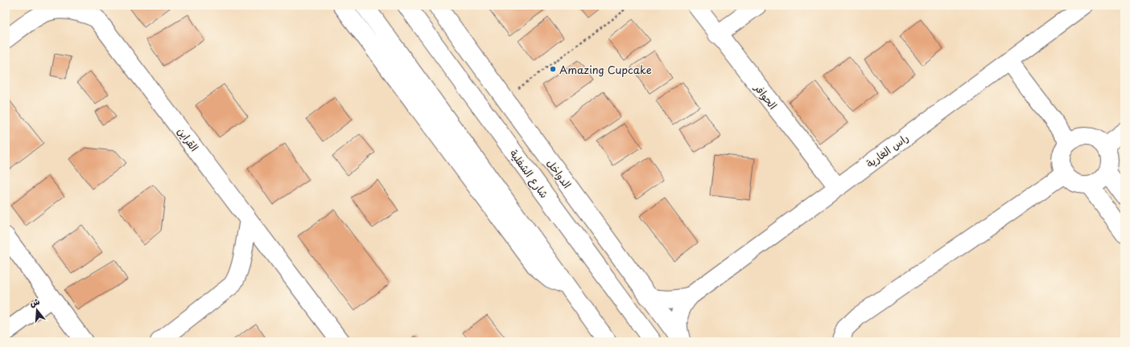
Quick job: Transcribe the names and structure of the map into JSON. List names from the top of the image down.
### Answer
{
  "streets": {
    "street": [
      "الحوافر",
      "القراين",
      "راس الغارية",
      "شارع الشفلية",
      "الدواخل"
    ]
  },
  "crossings": [
    ["الحوافر", "راس الغارية"],
    ["راس الغارية", "الدواخل"]
  ],
  "places": ["Amazing Cupcake"],
  "north": "top"
}
